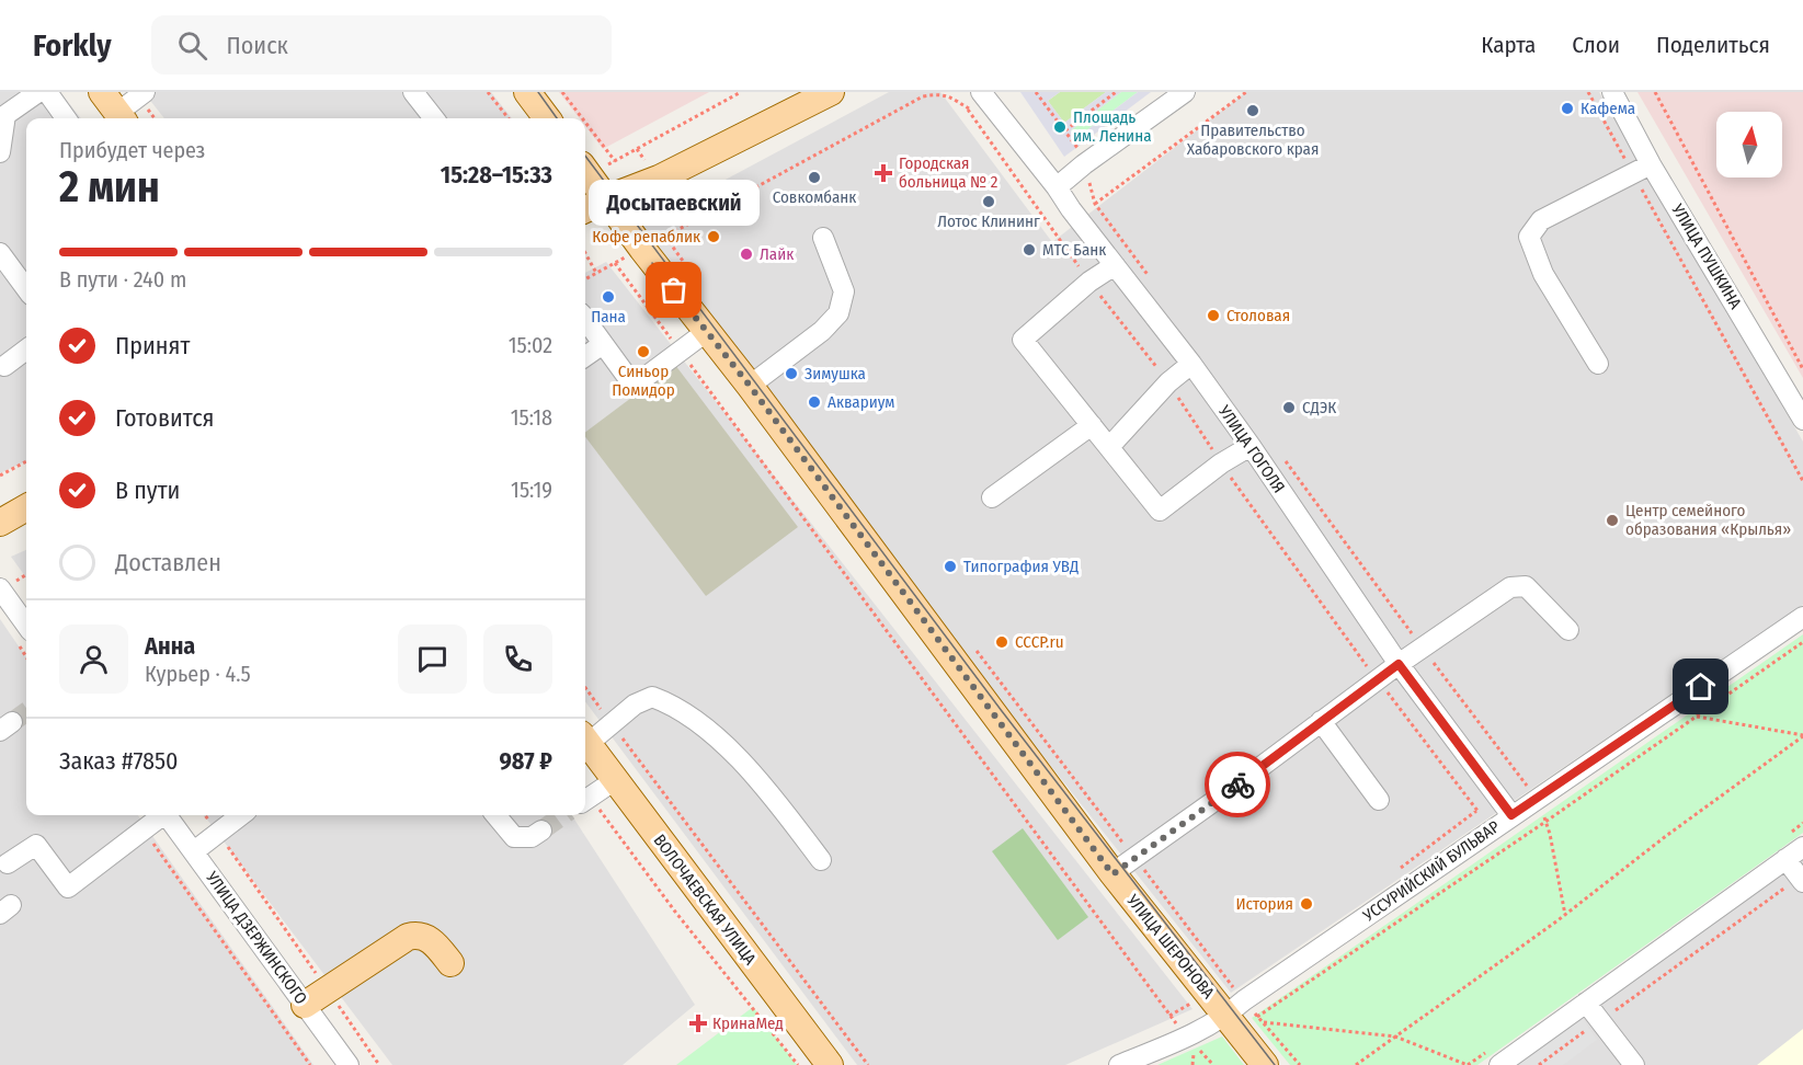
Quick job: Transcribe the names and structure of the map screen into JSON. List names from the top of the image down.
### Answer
{
  "streets": {
    "main road": ["ВОЛОЧАЕВСКАЯ УЛИЦА", "УЛИЦА ШЕРОНОВА"],
    "street": [
      "УЛИЦА ПУШКИНА",
      "УЛИЦА ГОГОЛЯ",
      "УССУРИЙСКИЙ БУЛЬВАР",
      "УЛИЦА ДЗЕРЖИНСКОГО"
    ]
  },
  "crossings": [
    ["УЛИЦА ГОГОЛЯ", "УССУРИЙСКИЙ БУЛЬВАР"],
    ["УССУРИЙСКИЙ БУЛЬВАР", "УЛИЦА ШЕРОНОВА"]
  ],
  "places": {
    "other": [
      "Кафема",
      "Правительство Хабаровского края",
      "Площадь им. Ленина",
      "Совкомбанк",
      "Лотос Клининг",
      "Кофе репаблик",
      "МТС Банк",
      "Лайк",
      "Досытаевский",
      "Пана",
      "Столовая",
      "Синьор Помидор",
      "Зимушка",
      "Аквариум",
      "СДЭК",
      "Центр семейного образования «Крылья»",
      "Типография УВД",
      "СССР.ru",
      "История"
    ],
    "health": ["Городская больница № 2", "КринаМед"]
  },
  "north": "top",
  "page": {
    "header": "Forkly",
    "search": "Поиск",
    "nav": ["Карта", "Слои", "Поделиться"],
    "heading": ["2 мин", "Прибудет через", "15:28–15:33"],
    "panel": [
      "Анна",
      "Курьер · 4.5",
      "Заказ #7850",
      "987 ₽"
    ],
    "bubble": "Досытаевский",
    "bar": "В пути · 240 m",
    "list": [
      ["Принят", "15:02"],
      ["Готовится", "15:18"],
      ["В пути", "15:19"],
      "Доставлен"
    ]
  }
}
